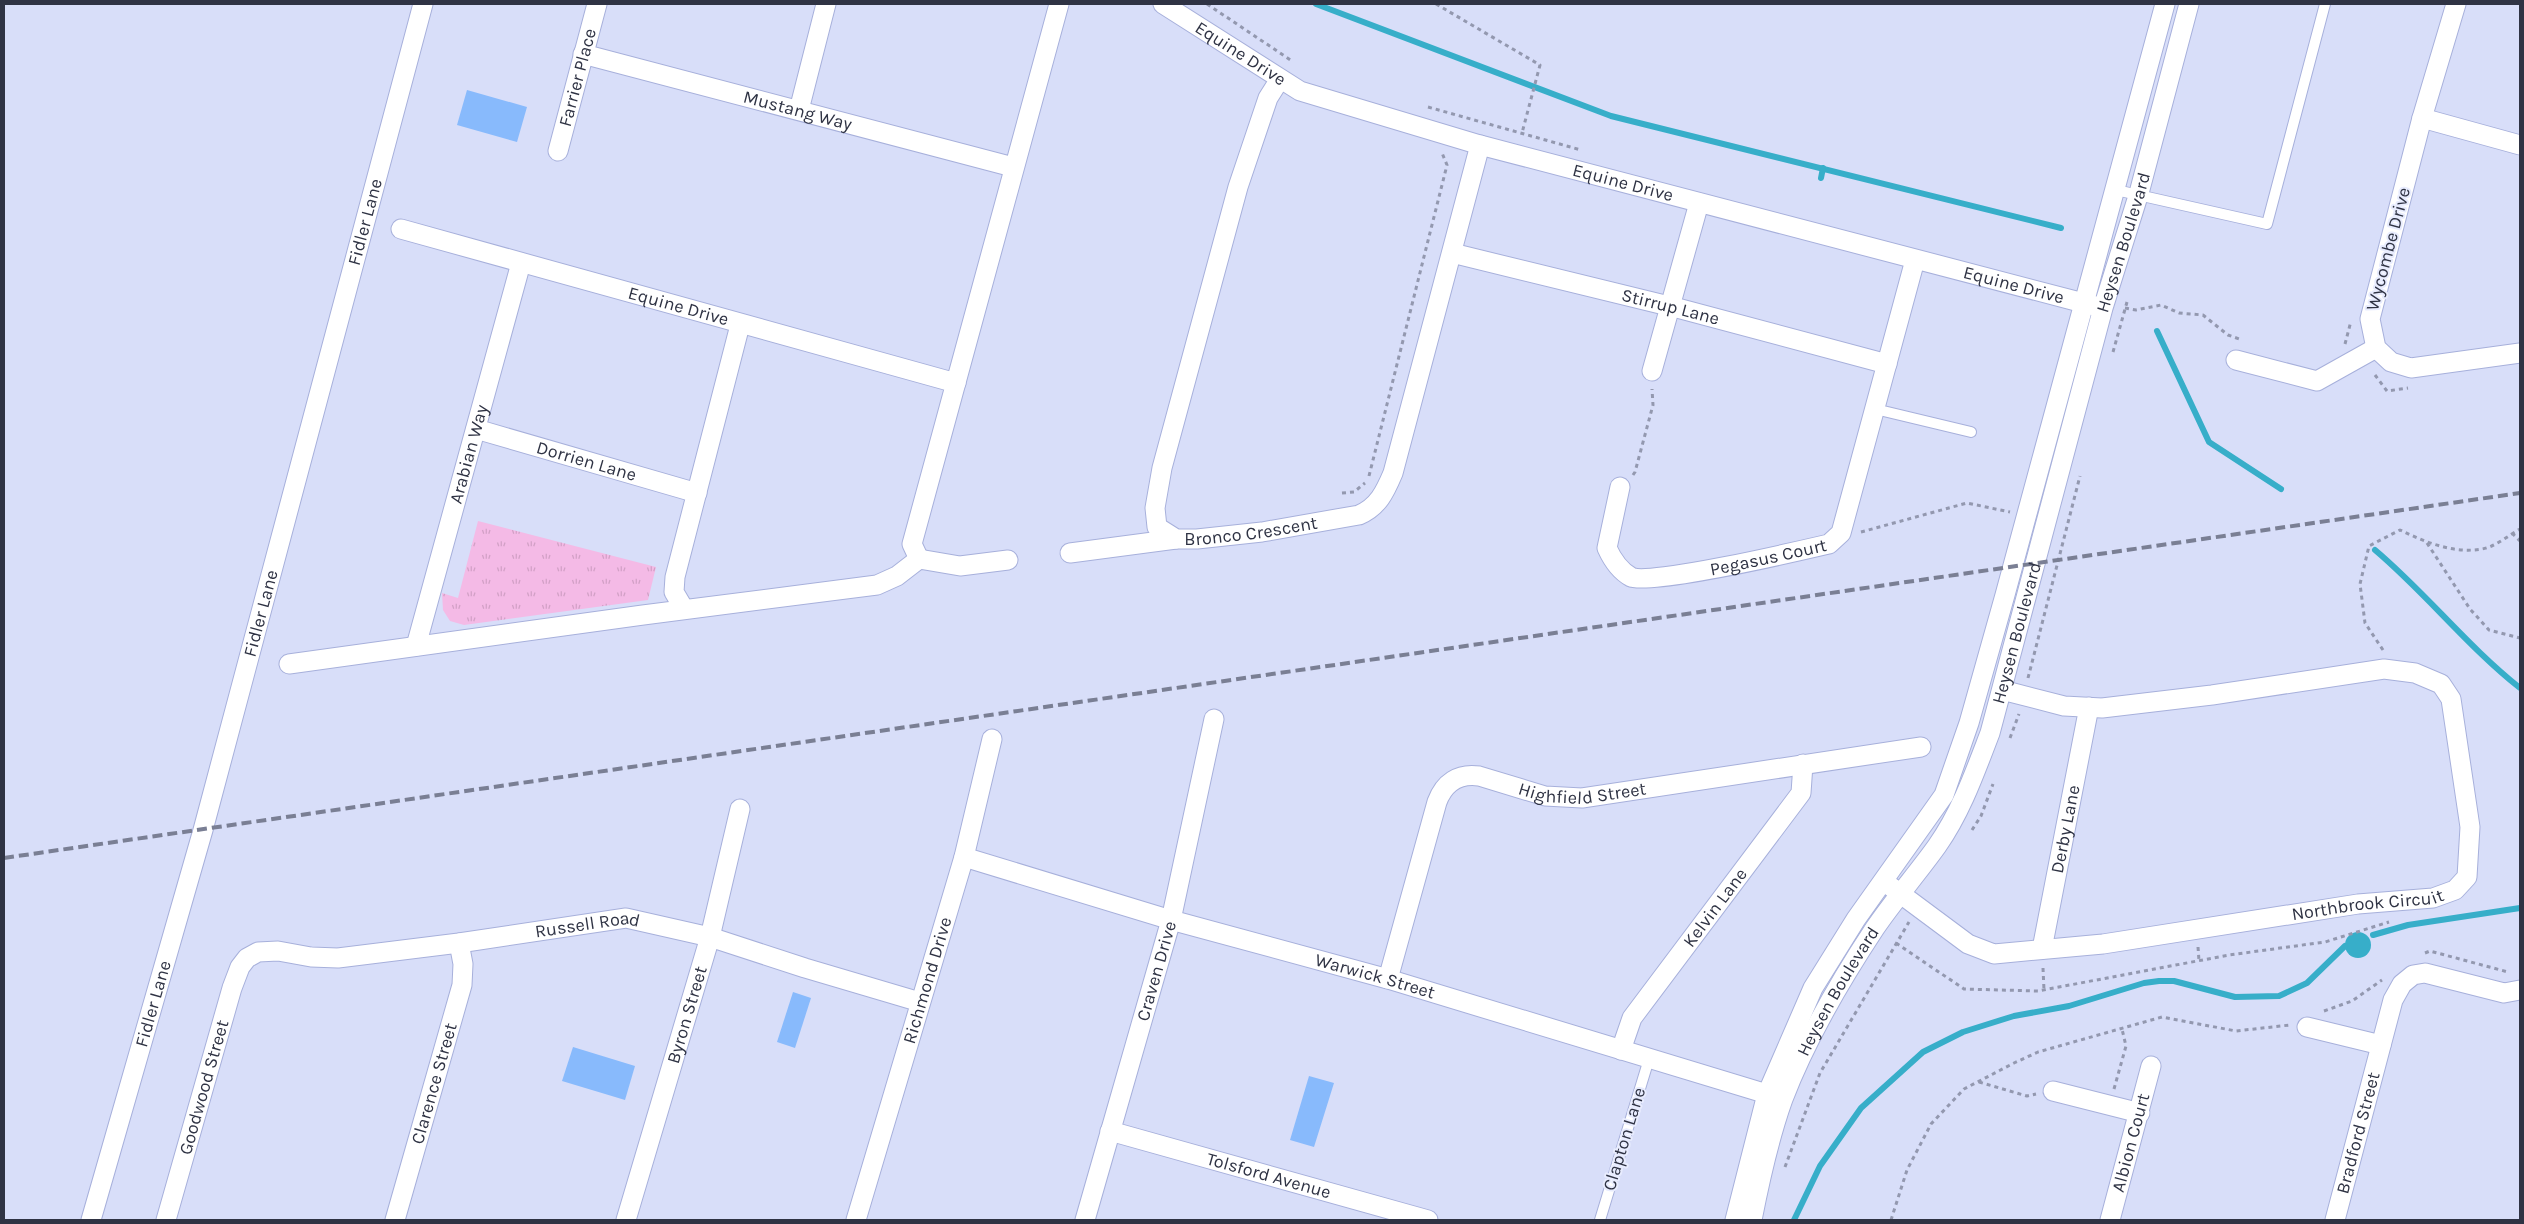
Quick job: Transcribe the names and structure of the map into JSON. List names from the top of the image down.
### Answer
{
  "streets": {
    "street": [
      "Equine Drive",
      "Farrier Place",
      "Mustang Way",
      "Fidler Lane",
      "Heysen Boulevard",
      "Wycombe Drive",
      "Stirrup Lane",
      "Arabian Way",
      "Dorrien Lane",
      "Bronco Crescent",
      "Pegasus Court",
      "Highfield Street",
      "Derby Lane",
      "Northbrook Circuit",
      "Kelvin Lane",
      "Russell Road",
      "Craven Drive",
      "Warwick Street",
      "Richmond Drive",
      "Byron Street",
      "Clarence Street",
      "Goodwood Street",
      "Bradford Street",
      "Albion Court",
      "Tolsford Avenue"
    ],
    "lane": ["Clapton Lane"]
  },
  "crossings": [
    ["Equine Drive", "Heysen Boulevard"],
    ["Equine Drive", "Arabian Way"],
    ["Equine Drive", "Bronco Crescent"],
    ["Equine Drive", "Pegasus Court"],
    ["Farrier Place", "Mustang Way"],
    ["Heysen Boulevard", "Northbrook Circuit"],
    ["Heysen Boulevard", "Warwick Street"],
    ["Stirrup Lane", "Bronco Crescent"],
    ["Stirrup Lane", "Pegasus Court"],
    ["Arabian Way", "Dorrien Lane"],
    ["Highfield Street", "Kelvin Lane"],
    ["Highfield Street", "Warwick Street"],
    ["Derby Lane", "Northbrook Circuit"],
    ["Kelvin Lane", "Warwick Street"],
    ["Russell Road", "Richmond Drive"],
    ["Russell Road", "Byron Street"],
    ["Russell Road", "Clarence Street"],
    ["Russell Road", "Goodwood Street"],
    ["Craven Drive", "Warwick Street"],
    ["Craven Drive", "Tolsford Avenue"],
    ["Warwick Street", "Richmond Drive"],
    ["Warwick Street", "Clapton Lane"]
  ]
}
